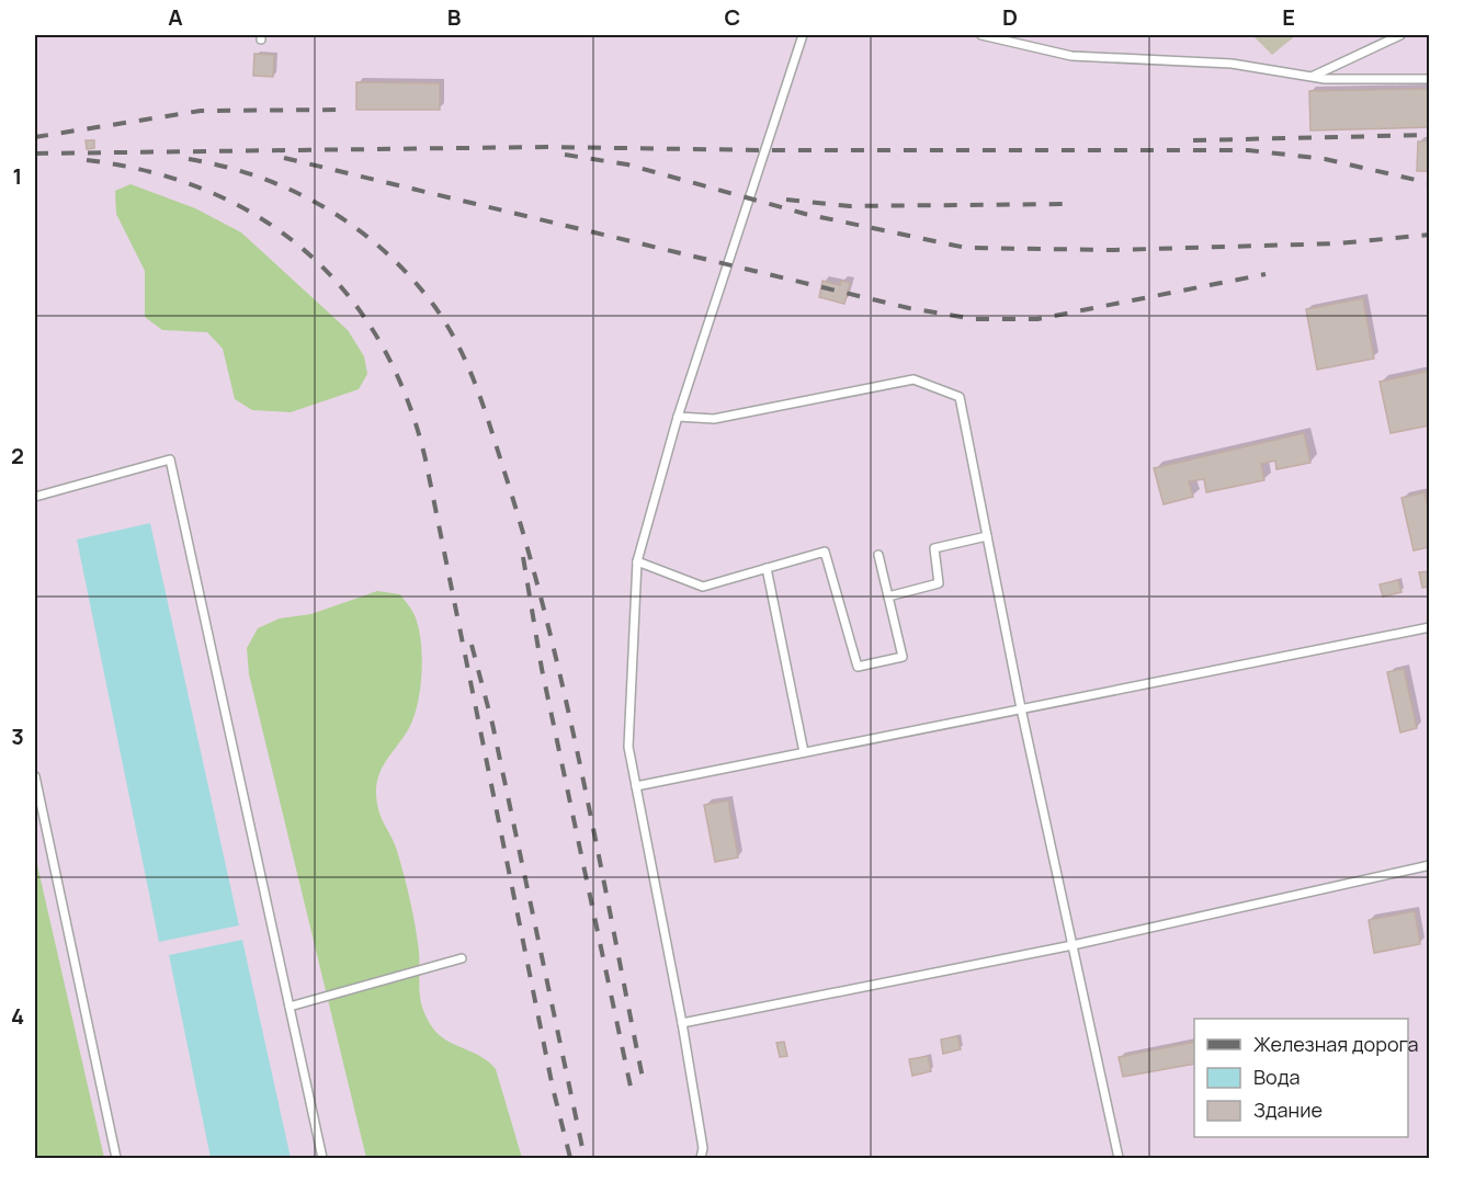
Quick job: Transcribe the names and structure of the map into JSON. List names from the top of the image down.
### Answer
{
  "legend": ["Железная дорога", "Вода", "Здание"],
  "grid": {
    "columns": [
      "A",
      "B",
      "C",
      "D",
      "E"
    ],
    "rows": [
      "1",
      "2",
      "3",
      "4"
    ]
  }
}
